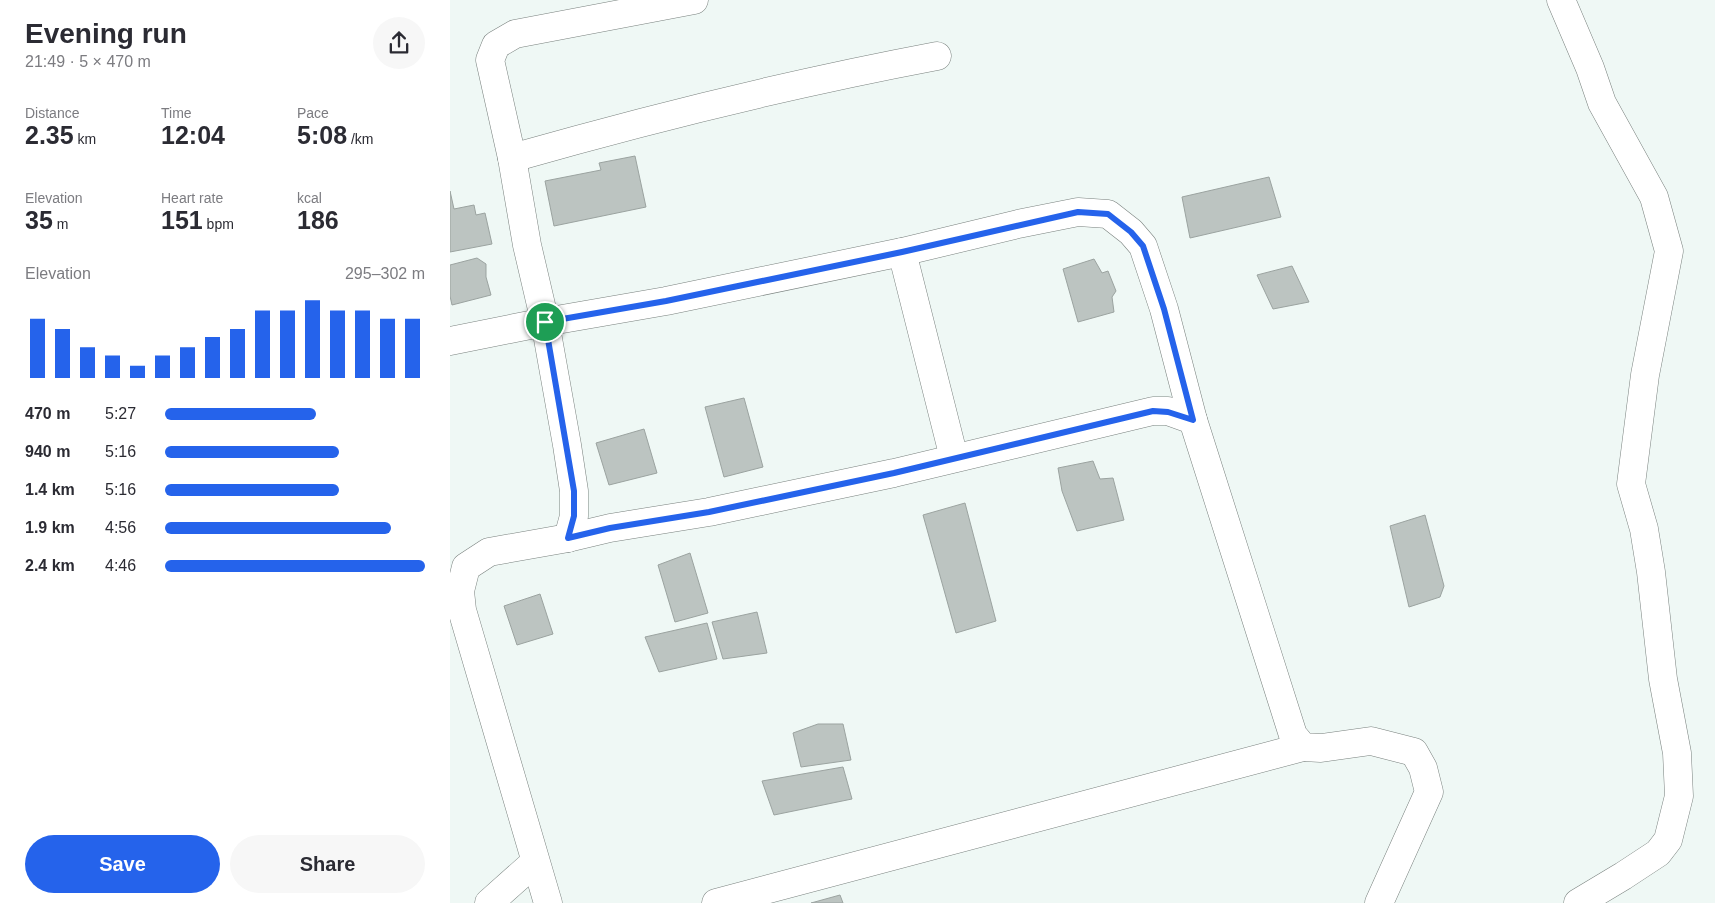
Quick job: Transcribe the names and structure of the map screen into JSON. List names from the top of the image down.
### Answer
{
  "page": {
    "heading": ["Evening run", "21:49 · 5 × 470 m"],
    "stats": [
      ["Distance", "2.35 km"],
      ["Time", "12:04"],
      ["Pace", "5:08 /km"],
      ["Elevation", "35 m"],
      ["Heart rate", "151 bpm"],
      ["kcal", "186"]
    ],
    "chart": ["Elevation", "295–302 m"],
    "list": [
      {
        "name": "470 m",
        "note": "5:27"
      },
      {
        "name": "940 m",
        "note": "5:16"
      },
      {
        "name": "1.4 km",
        "note": "5:16"
      },
      {
        "name": "1.9 km",
        "note": "4:56"
      },
      {
        "name": "2.4 km",
        "note": "4:46"
      }
    ],
    "buttons": ["Save", "Share"]
  }
}
